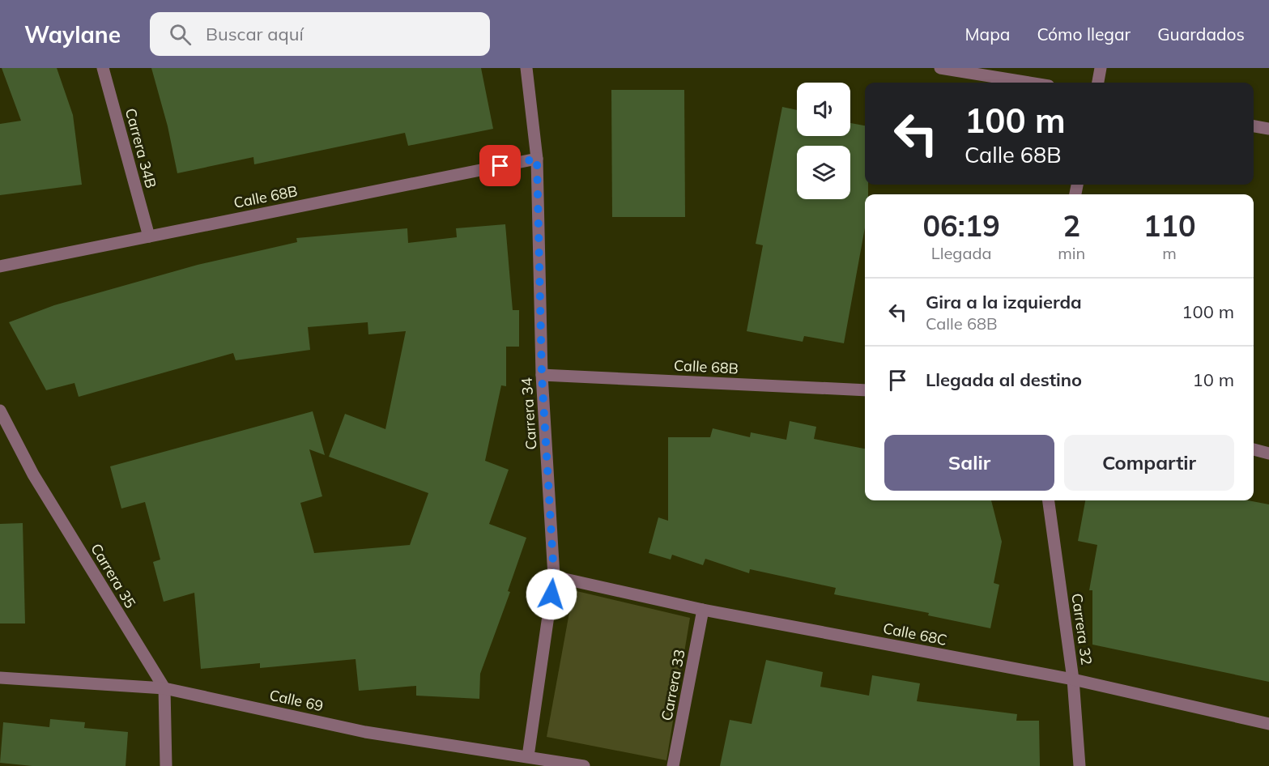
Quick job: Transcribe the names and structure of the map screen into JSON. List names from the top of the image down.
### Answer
{
  "streets": {
    "street": [
      "Carrera 34B",
      "Calle 68B",
      "Carrera 34",
      "Carrera 35",
      "Carrera 32",
      "Calle 68C",
      "Carrera 33",
      "Calle 69"
    ]
  },
  "crossings": [
    ["Carrera 34B", "Calle 68B"],
    ["Calle 68B", "Carrera 34"],
    ["Carrera 34", "Calle 68C"],
    ["Carrera 34", "Calle 69"],
    ["Carrera 35", "Calle 69"],
    ["Carrera 32", "Calle 68C"],
    ["Calle 68C", "Carrera 33"]
  ],
  "page": {
    "header": "Waylane",
    "search": "Buscar aquí",
    "nav": ["Mapa", "Cómo llegar", "Guardados"],
    "turn": ["100 m", "Calle 68B"],
    "eta": [
      "06:19",
      "Llegada",
      "2",
      "min",
      "110",
      "m"
    ],
    "list": [
      {
        "name": "Gira a la izquierda",
        "note": "Calle 68B",
        "value": "100 m"
      },
      {
        "name": "Llegada al destino",
        "value": "10 m"
      }
    ],
    "buttons": ["Salir", "Compartir"]
  }
}
